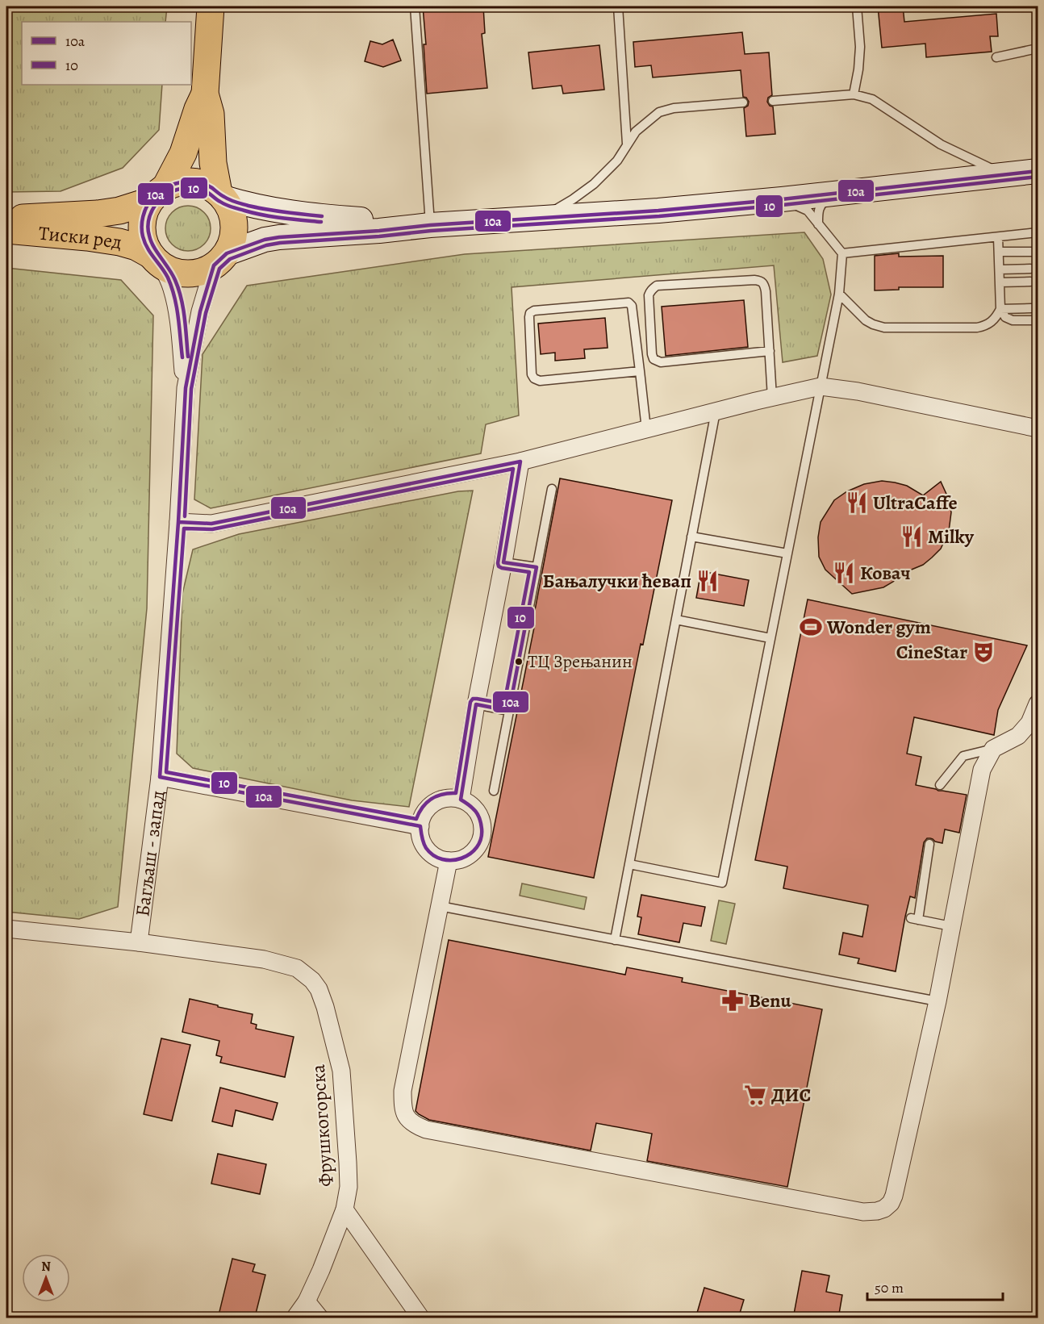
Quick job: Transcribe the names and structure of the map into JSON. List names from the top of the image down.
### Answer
{
  "streets": {
    "main road": ["Тиски ред"],
    "street": ["Багљаш - запад", "Фрушкогорска"]
  },
  "crossings": [
    ["Тиски ред", "Багљаш - запад"],
    ["Багљаш - запад", "Фрушкогорска"]
  ],
  "places": {
    "restaurant": [
      "UltraCaffe",
      "Milky",
      "Ковач",
      "Бањалучки ћевап"
    ],
    "sports": ["Wonder gym"],
    "theatre": ["CineStar"],
    "other": ["ТЦ Зрењанин"],
    "pharmacy": ["Benu"],
    "supermarket": ["ДИС"]
  },
  "lines": ["transit line 10а", "transit line 10"],
  "legend": ["10а", "10"],
  "scale_bar": "50 m",
  "north": "top"
}
